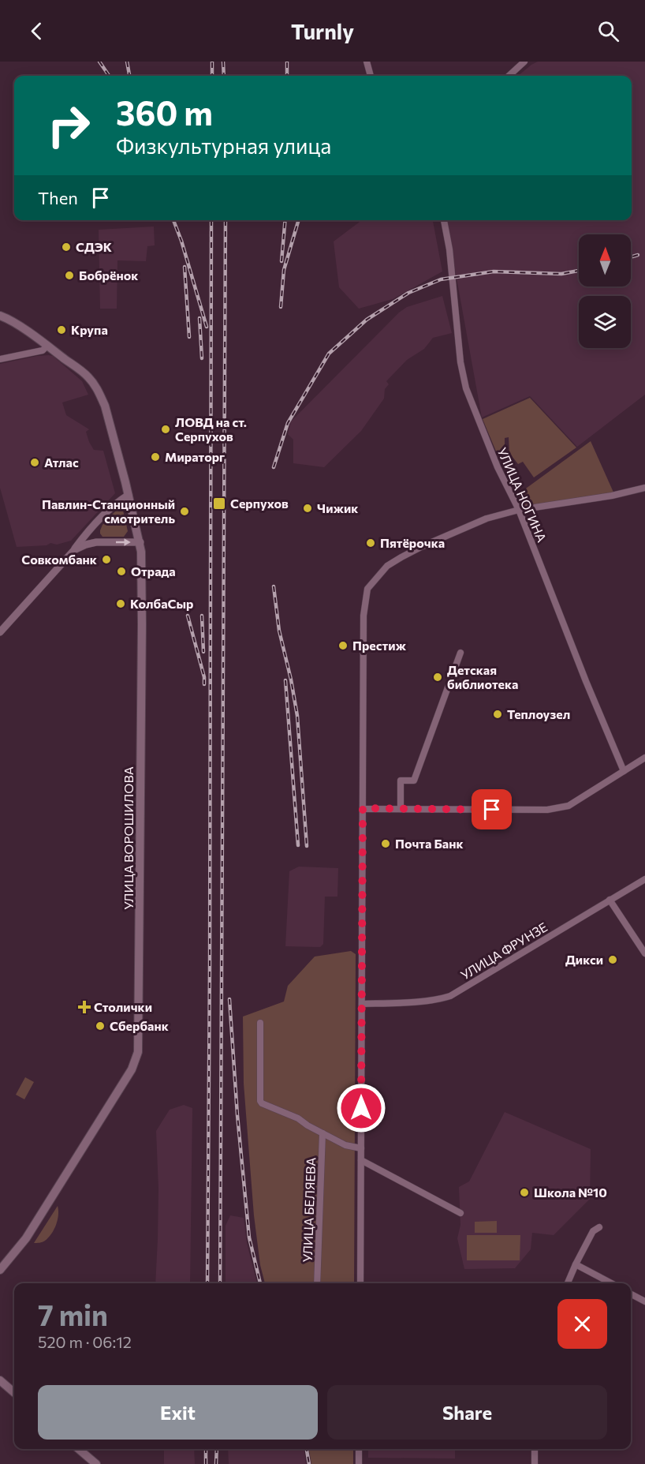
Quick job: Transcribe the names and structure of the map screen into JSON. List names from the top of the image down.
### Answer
{
  "streets": {
    "main road": ["УЛИЦА ВОРОШИЛОВА"],
    "street": ["УЛИЦА НОГИНА", "УЛИЦА ФРУНЗЕ", "УЛИЦА БЕЛЯЕВА"]
  },
  "places": {
    "other": [
      "СДЭК",
      "Бобрёнок",
      "Крупа",
      "ЛОВД на ст. Серпухов",
      "Мираторг",
      "Атлас",
      "Чижик",
      "Павлин-Станционный смотритель",
      "Пятёрочка",
      "Совкомбанк",
      "Отрада",
      "КолбаСыр",
      "Престиж",
      "Детская библиотека",
      "Теплоузел",
      "Почта Банк",
      "Дикси",
      "Сбербанк",
      "Школа №10"
    ],
    "transit": ["Серпухов"],
    "health": ["Столички"]
  },
  "north": "top",
  "page": {
    "header": "Turnly",
    "turn": ["360 m", "Физкультурная улица"],
    "then": "Then",
    "heading": ["7 min", "520 m · 06:12"],
    "buttons": ["Exit", "Share"]
  }
}
